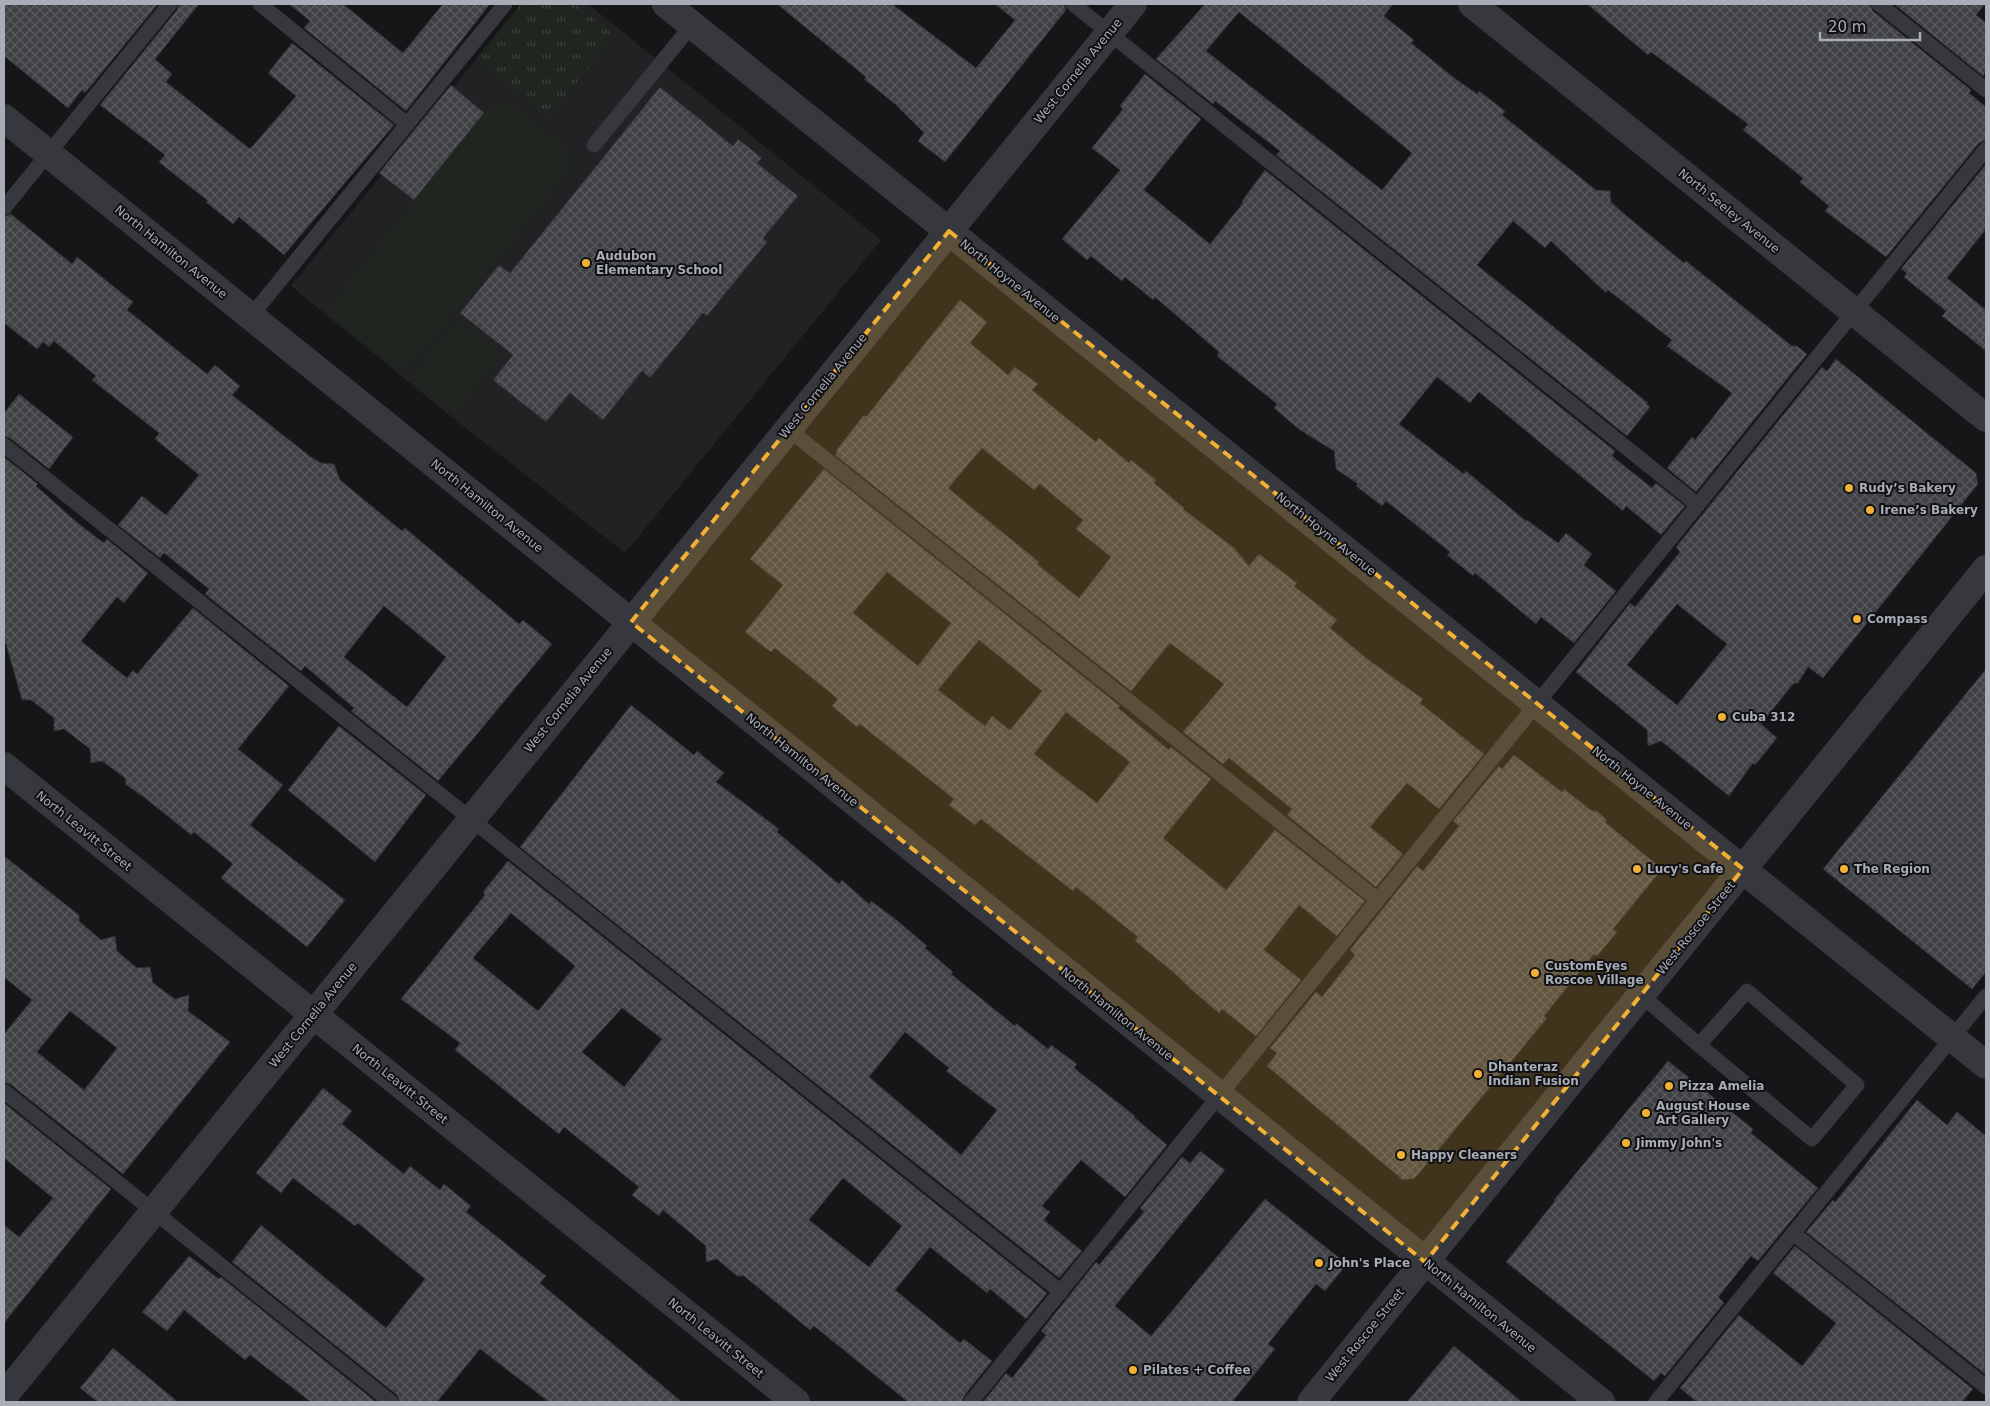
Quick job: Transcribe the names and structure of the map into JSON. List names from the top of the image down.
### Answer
{
  "streets": {
    "street": [
      "West Cornelia Avenue",
      "North Seeley Avenue",
      "North Hamilton Avenue",
      "North Hoyne Avenue",
      "North Leavitt Street",
      "West Roscoe Street"
    ]
  },
  "crossings": [
    ["West Cornelia Avenue", "North Hamilton Avenue"],
    ["West Cornelia Avenue", "North Hoyne Avenue"],
    ["West Cornelia Avenue", "North Leavitt Street"],
    ["North Hamilton Avenue", "West Roscoe Street"],
    ["North Hoyne Avenue", "West Roscoe Street"]
  ],
  "places": [
    "Audubon Elementary School",
    "Rudy’s Bakery",
    "Irene’s Bakery",
    "Compass",
    "Cuba 312",
    "Lucy's Cafe",
    "The Region",
    "CustomEyes Roscoe Village",
    "Dhanteraz Indian Fusion",
    "Pizza Amelia",
    "August House Art Gallery",
    "Jimmy John's",
    "Happy Cleaners",
    "John's Place",
    "Pilates + Coffee"
  ],
  "scale_bar": "20 m"
}
